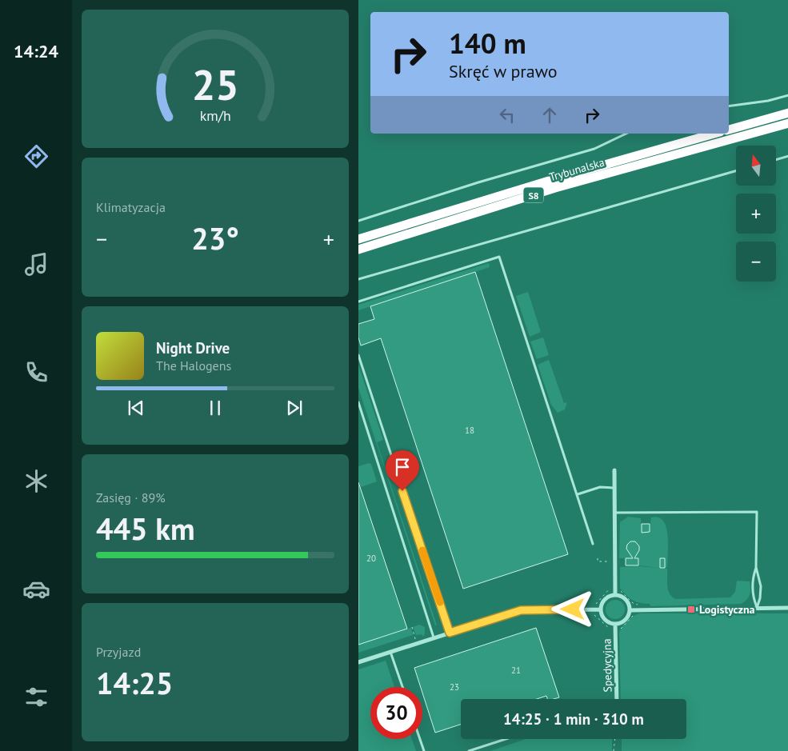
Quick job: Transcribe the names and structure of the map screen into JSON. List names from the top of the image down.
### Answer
{
  "streets": {
    "highway": ["Trybunalska", "S8"],
    "street": ["Spedycyjna"]
  },
  "places": {
    "transit": ["Logistyczna"]
  },
  "house_numbers": [
    "18",
    "20",
    "21",
    "23"
  ],
  "north": "top",
  "page": {
    "tabs": "14:24",
    "turn": ["140 m", "Skręć w prawo"],
    "map_buttons": ["+", "−"],
    "tile": [
      "Klimatyzacja",
      ["Zasięg · 89%", "445 km"],
      ["Przyjazd", "14:25"]
    ],
    "heat": ["−", "23°", "+"],
    "song": ["Night Drive", "The Halogens"],
    "limit": "30",
    "trip": "14:25 · 1 min · 310 m",
    "gauge": ["25", "km/h"]
  }
}
